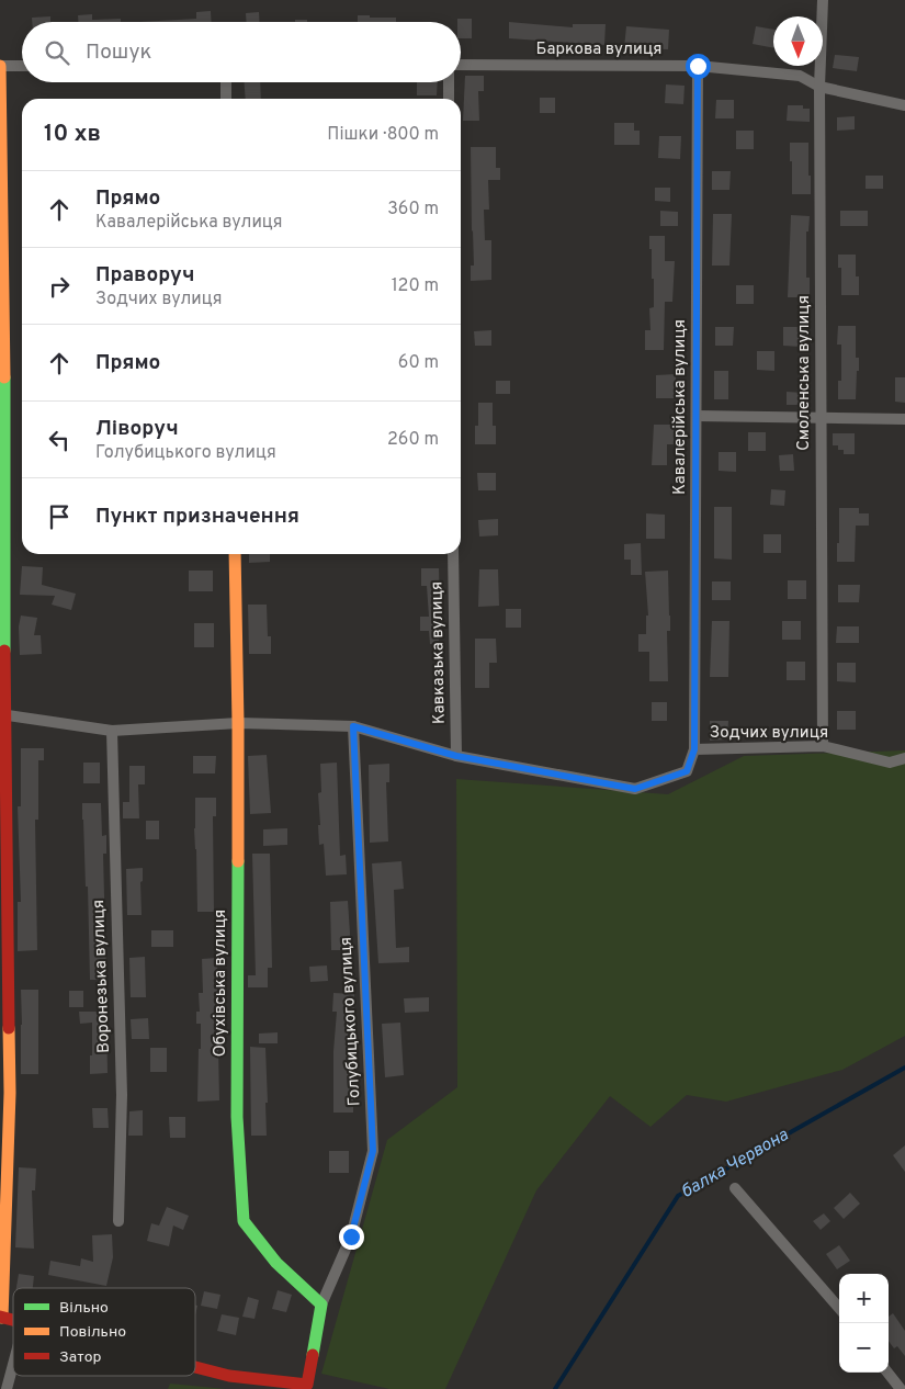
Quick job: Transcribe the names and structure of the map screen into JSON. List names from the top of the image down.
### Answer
{
  "streets": {
    "street": [
      "Баркова вулиця",
      "Смоленська вулиця",
      "Кавалерійська вулиця",
      "Кавказька вулиця",
      "Зодчих вулиця",
      "Воронезька вулиця",
      "Обухівська вулиця",
      "Голубицького вулиця"
    ]
  },
  "crossings": [
    ["Баркова вулиця", "Смоленська вулиця"],
    ["Баркова вулиця", "Кавалерійська вулиця"],
    ["Смоленська вулиця", "Зодчих вулиця"],
    ["Кавалерійська вулиця", "Зодчих вулиця"],
    ["Кавказька вулиця", "Зодчих вулиця"],
    ["Обухівська вулиця", "Голубицького вулиця"]
  ],
  "water": ["балка Червона"],
  "legend": ["Вільно", "Повільно", "Затор"],
  "north": "bottom",
  "page": {
    "search": "Пошук",
    "heading": ["10 хв", "Пішки · 800 m"],
    "list": [
      ["Прямо", "Кавалерійська вулиця", "360 m"],
      ["Праворуч", "Зодчих вулиця", "120 m"],
      ["Прямо", "60 m"],
      ["Ліворуч", "Голубицького вулиця", "260 m"],
      "Пункт призначення"
    ],
    "map_buttons": ["+", "−"]
  }
}
